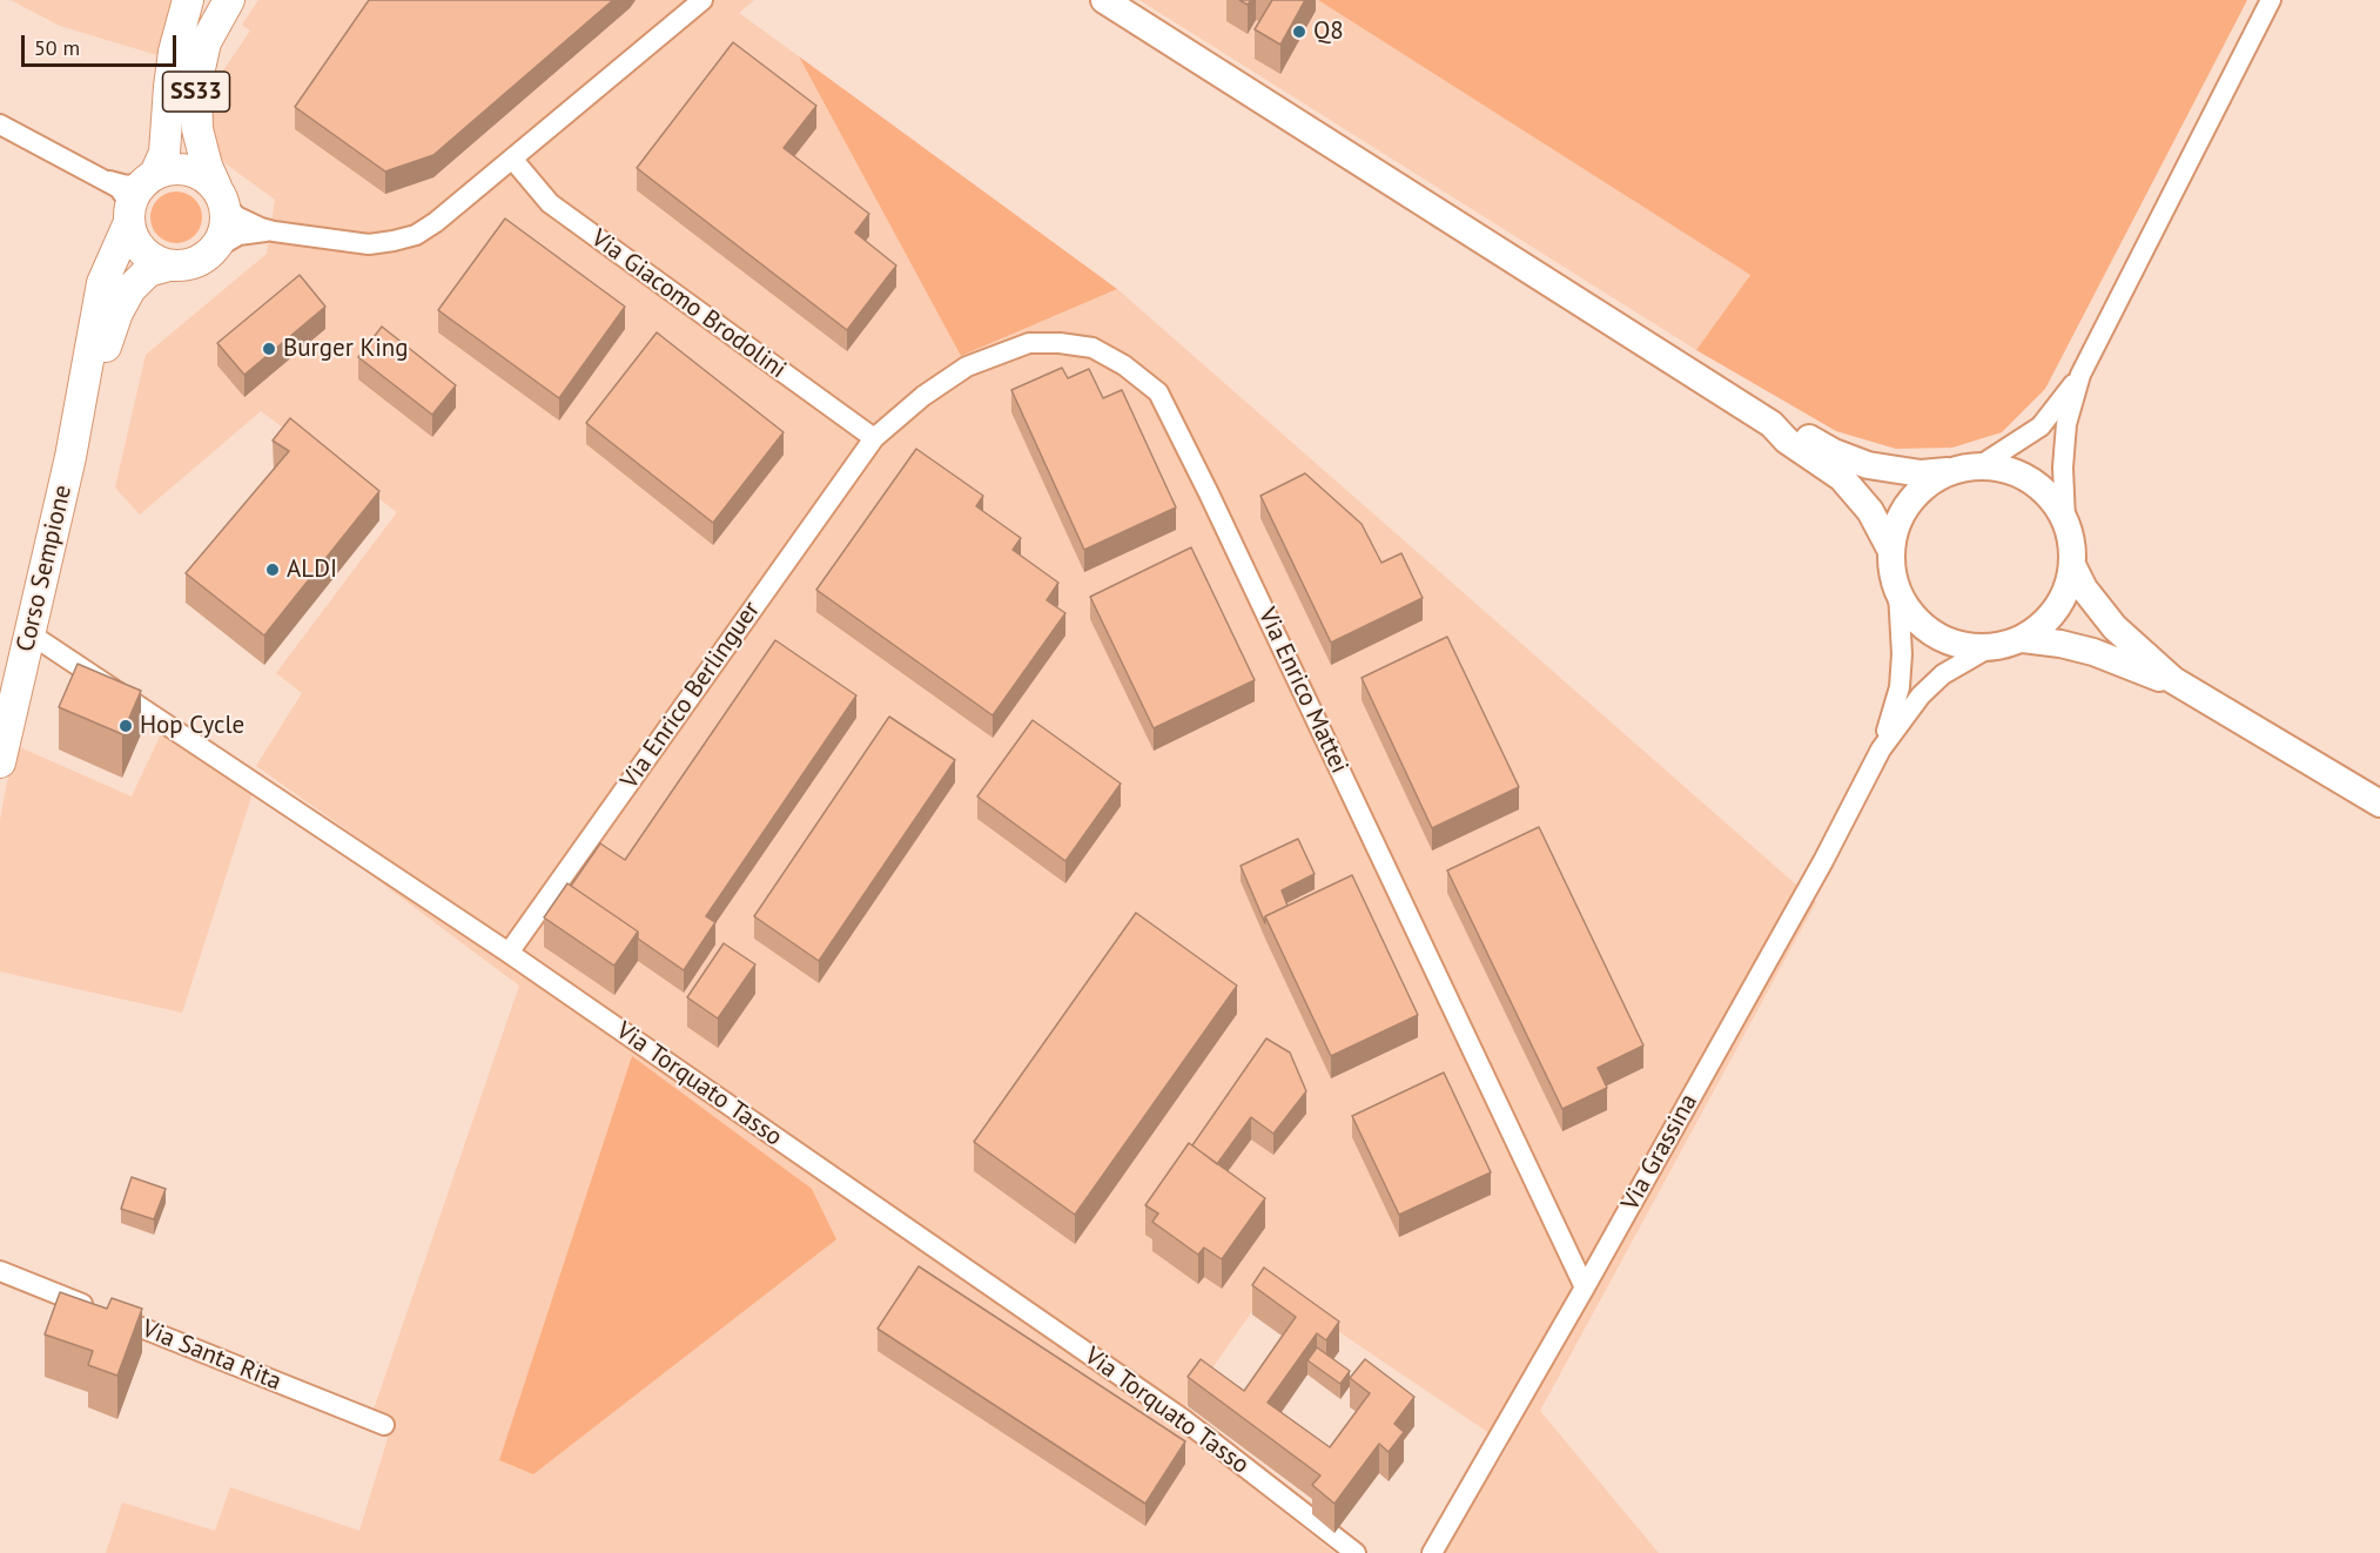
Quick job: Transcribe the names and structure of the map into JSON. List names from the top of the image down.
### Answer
{
  "streets": {
    "main road": ["SS33", "Corso Sempione"],
    "street": [
      "Via Giacomo Brodolini",
      "Via Enrico Mattei",
      "Via Enrico Berlinguer",
      "Via Torquato Tasso",
      "Via Grassina",
      "Via Santa Rita"
    ]
  },
  "crossings": [
    ["SS33", "Corso Sempione"],
    ["Via Giacomo Brodolini", "Via Enrico Mattei"],
    ["Via Giacomo Brodolini", "Via Enrico Berlinguer"],
    ["Corso Sempione", "Via Torquato Tasso"],
    ["Via Enrico Mattei", "Via Enrico Berlinguer"],
    ["Via Enrico Mattei", "Via Grassina"],
    ["Via Enrico Berlinguer", "Via Torquato Tasso"]
  ],
  "places": [
    "Q8",
    "Burger King",
    "ALDI",
    "Hop Cycle"
  ],
  "scale_bar": "50 m"
}
